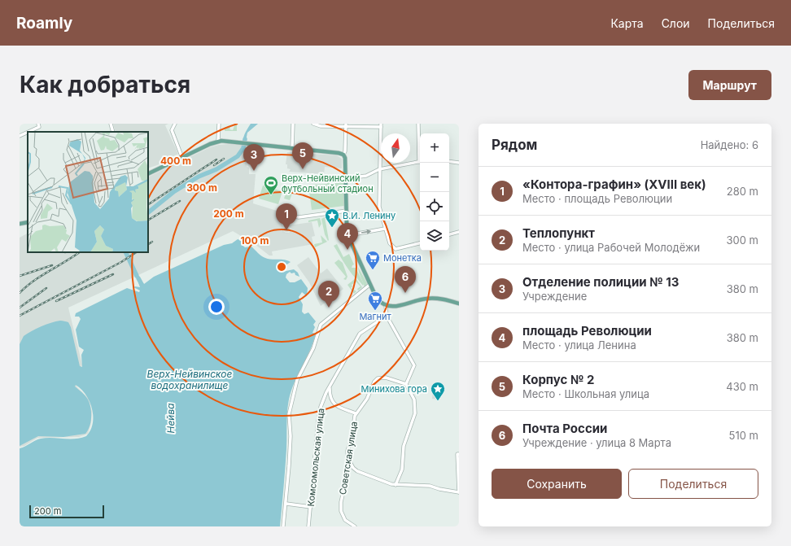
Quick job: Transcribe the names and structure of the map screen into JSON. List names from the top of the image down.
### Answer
{
  "streets": {
    "street": ["Комсомольская улица", "Советская улица"]
  },
  "water": ["Верх-Нейвинское водохранилище", "Нейва"],
  "places": {
    "sports": ["Верх-Нейвинский футбольный стадион"],
    "place": ["В.И. Ленину", "Минихова гора"],
    "supermarket": ["Монетка", "Магнит"]
  },
  "scale_bar": "200 m",
  "north": "top",
  "page": {
    "header": "Roamly",
    "nav": ["Карта", "Слои", "Поделиться"],
    "buttons": [
      "Маршрут",
      ["Сохранить", "Поделиться"]
    ],
    "title": "Как добраться",
    "heading": ["Рядом", "Найдено: 6"],
    "map_buttons": ["+", "−"],
    "pins": [
      "5",
      "3",
      "1",
      "4",
      "6",
      "2"
    ],
    "list": [
      {
        "mark": "1",
        "name": "«Контора-графин» (XVIII век)",
        "note": "Место · площадь Революции",
        "value": "280 m"
      },
      {
        "mark": "2",
        "name": "Теплопункт",
        "note": "Место · улица Рабочей Молодёжи",
        "value": "300 m"
      },
      {
        "mark": "3",
        "name": "Отделение полиции № 13",
        "note": "Учреждение",
        "value": "380 m"
      },
      {
        "mark": "4",
        "name": "площадь Революции",
        "note": "Место · улица Ленина",
        "value": "380 m"
      },
      {
        "mark": "5",
        "name": "Корпус № 2",
        "note": "Место · Школьная улица",
        "value": "430 m"
      },
      {
        "mark": "6",
        "name": "Почта России",
        "note": "Учреждение · улица 8 Марта",
        "value": "510 m"
      }
    ],
    "scale": "200 m"
  },
  "rings": [
    "400 m",
    "300 m",
    "200 m",
    "100 m"
  ]
}
